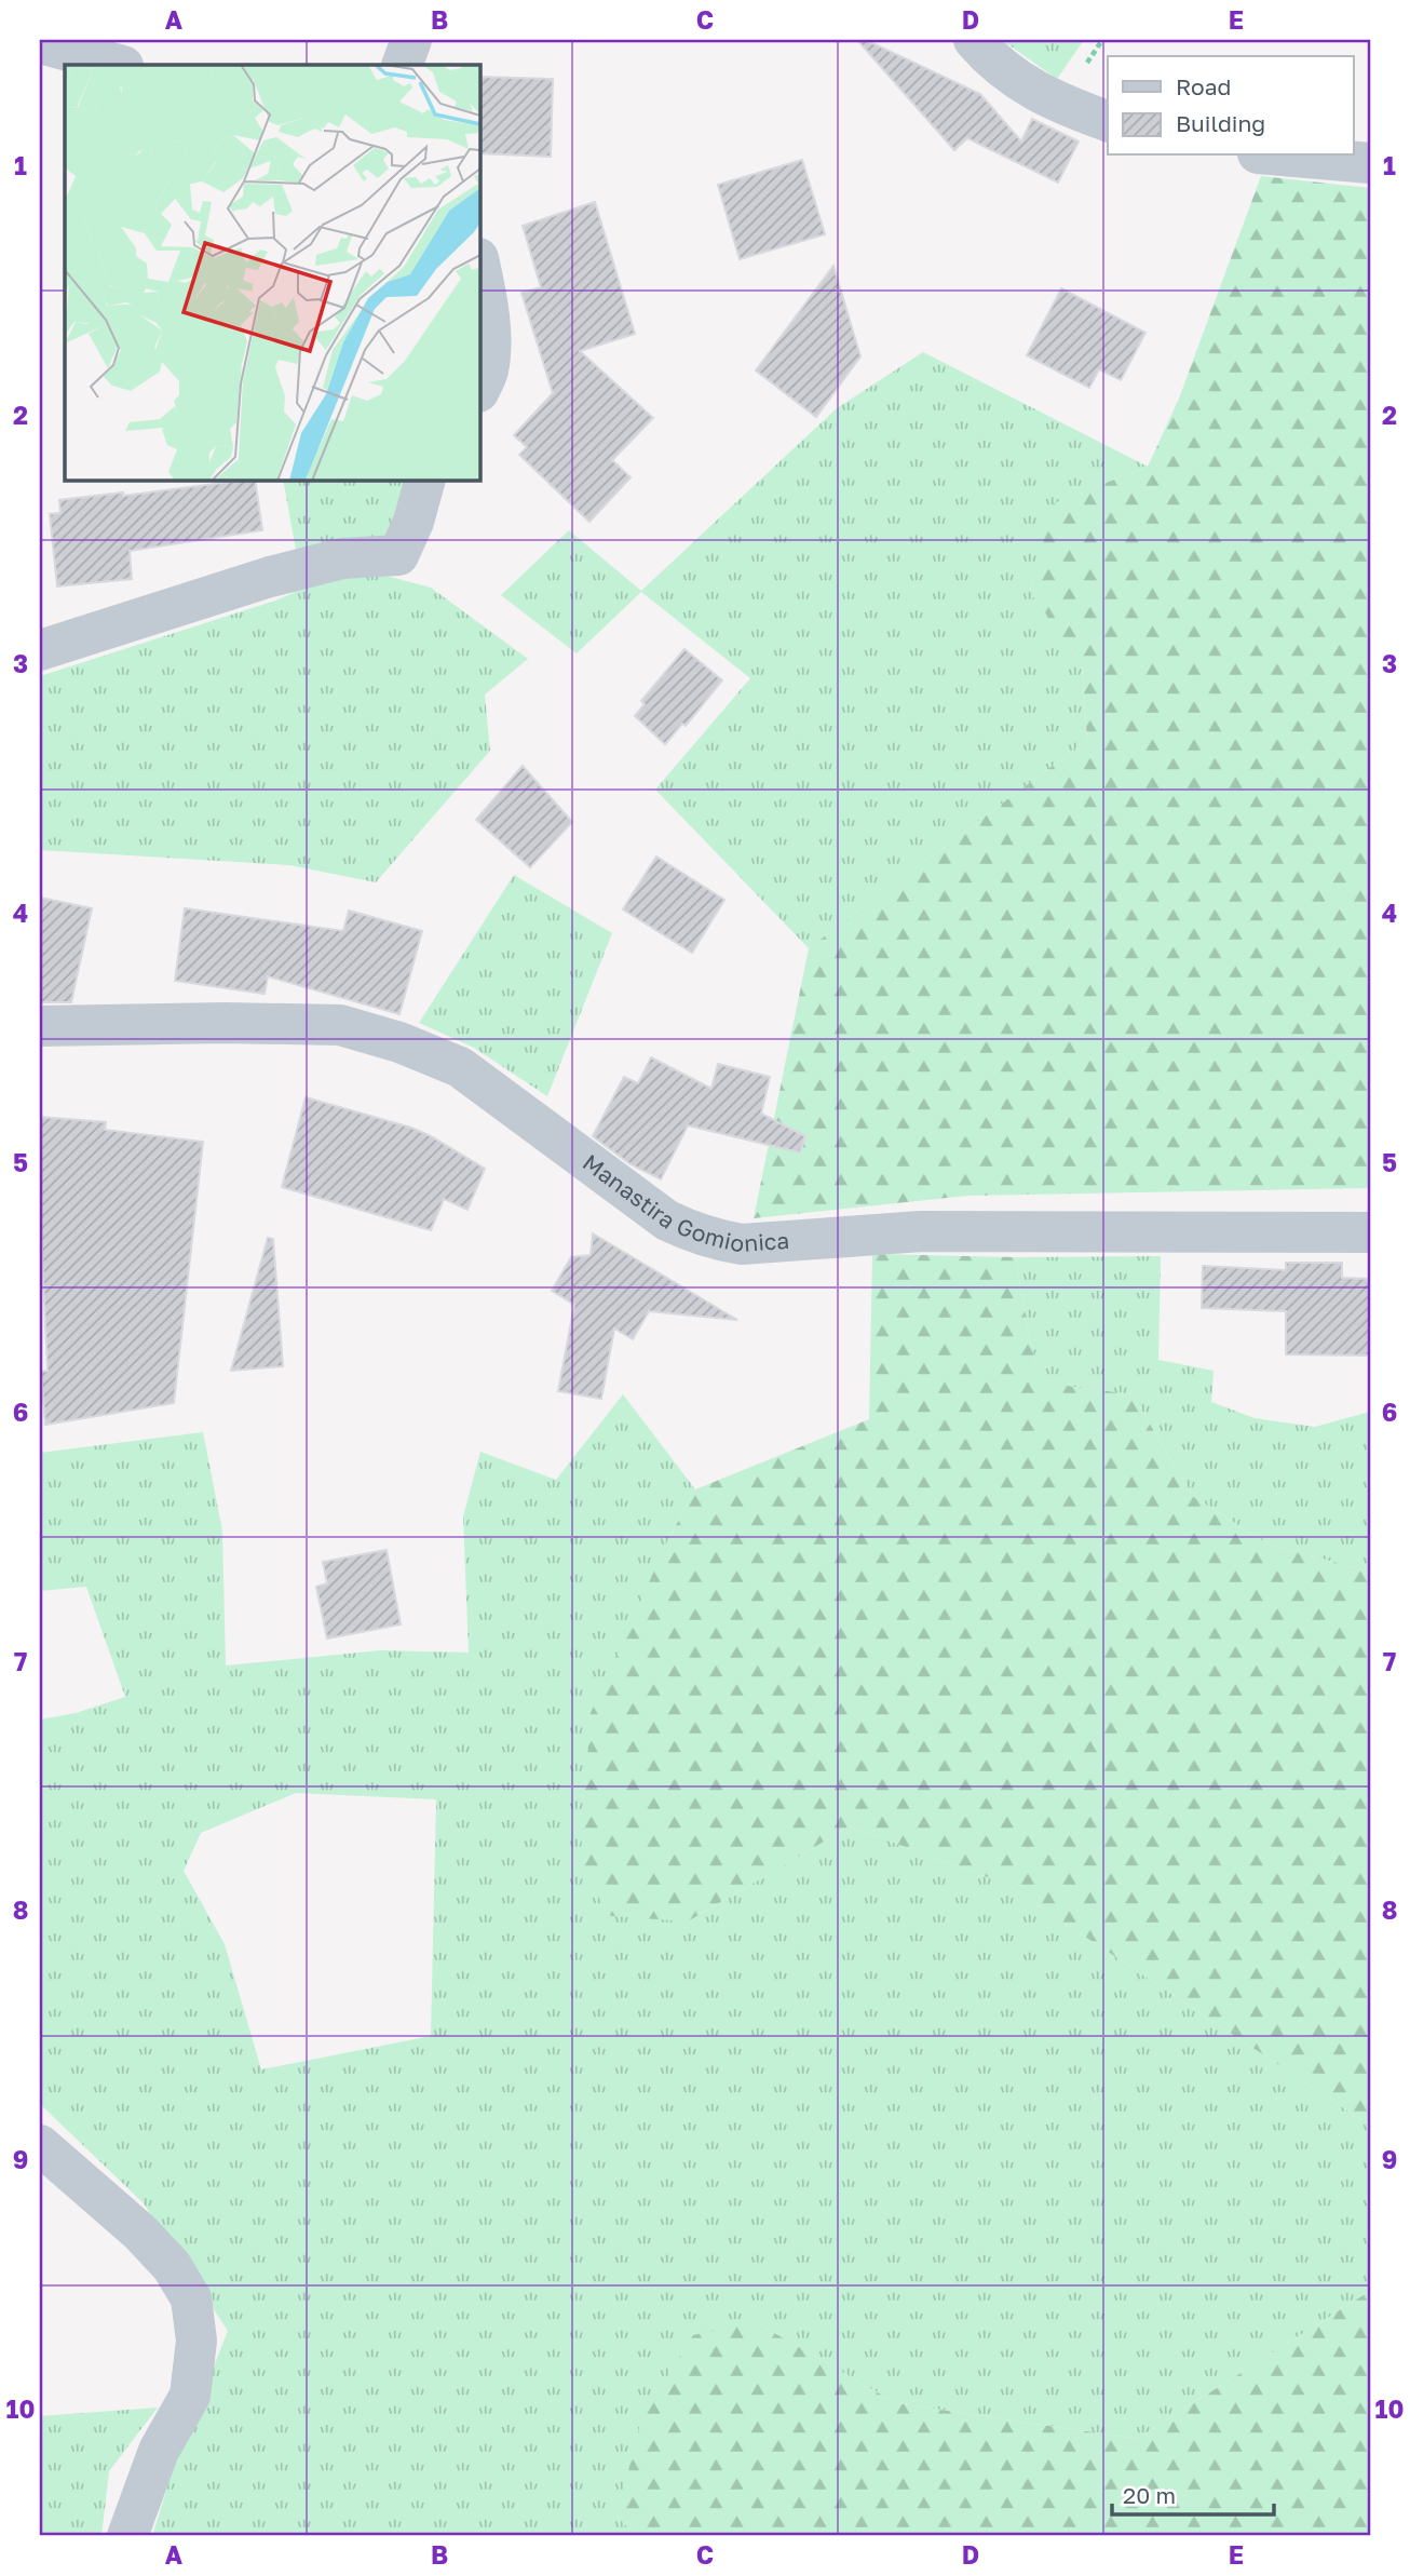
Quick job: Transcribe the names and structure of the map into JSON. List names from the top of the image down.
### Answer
{
  "streets": {
    "street": ["Manastira Gomionica"]
  },
  "legend": ["Road", "Building"],
  "scale_bar": "20 m",
  "grid": {
    "columns": [
      "A",
      "B",
      "C",
      "D",
      "E"
    ],
    "rows": [
      "1",
      "2",
      "3",
      "4",
      "5",
      "6",
      "7",
      "8",
      "9",
      "10"
    ]
  }
}
